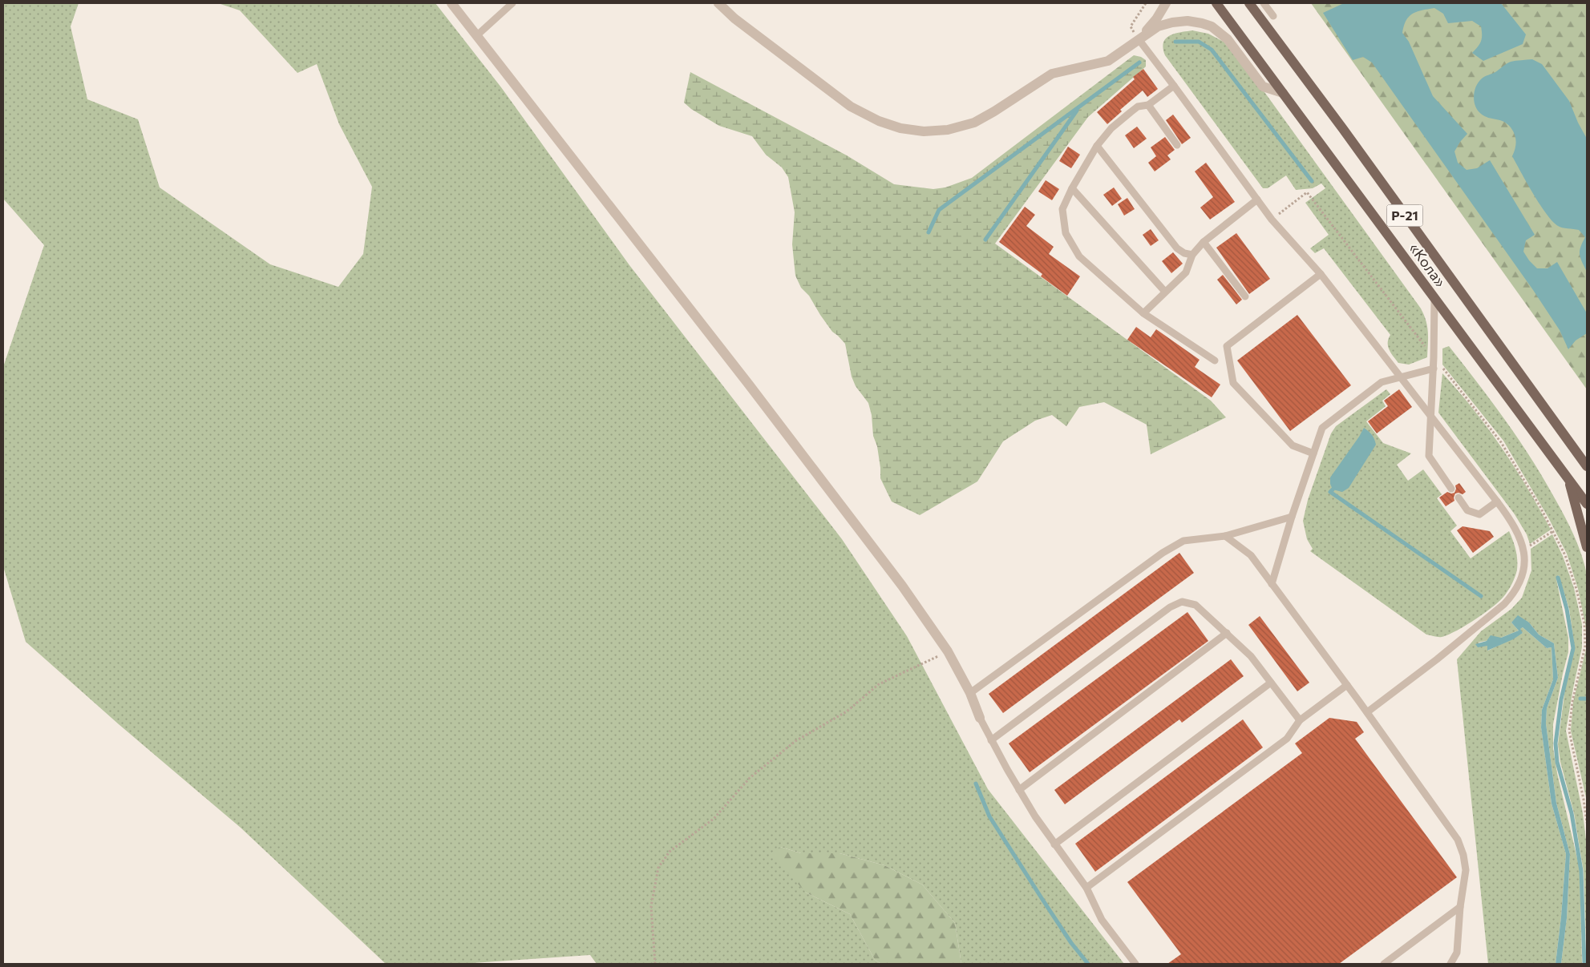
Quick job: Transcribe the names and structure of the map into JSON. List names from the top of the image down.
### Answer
{
  "streets": {
    "main road": ["Р-21", "«Кола»"]
  }
}
